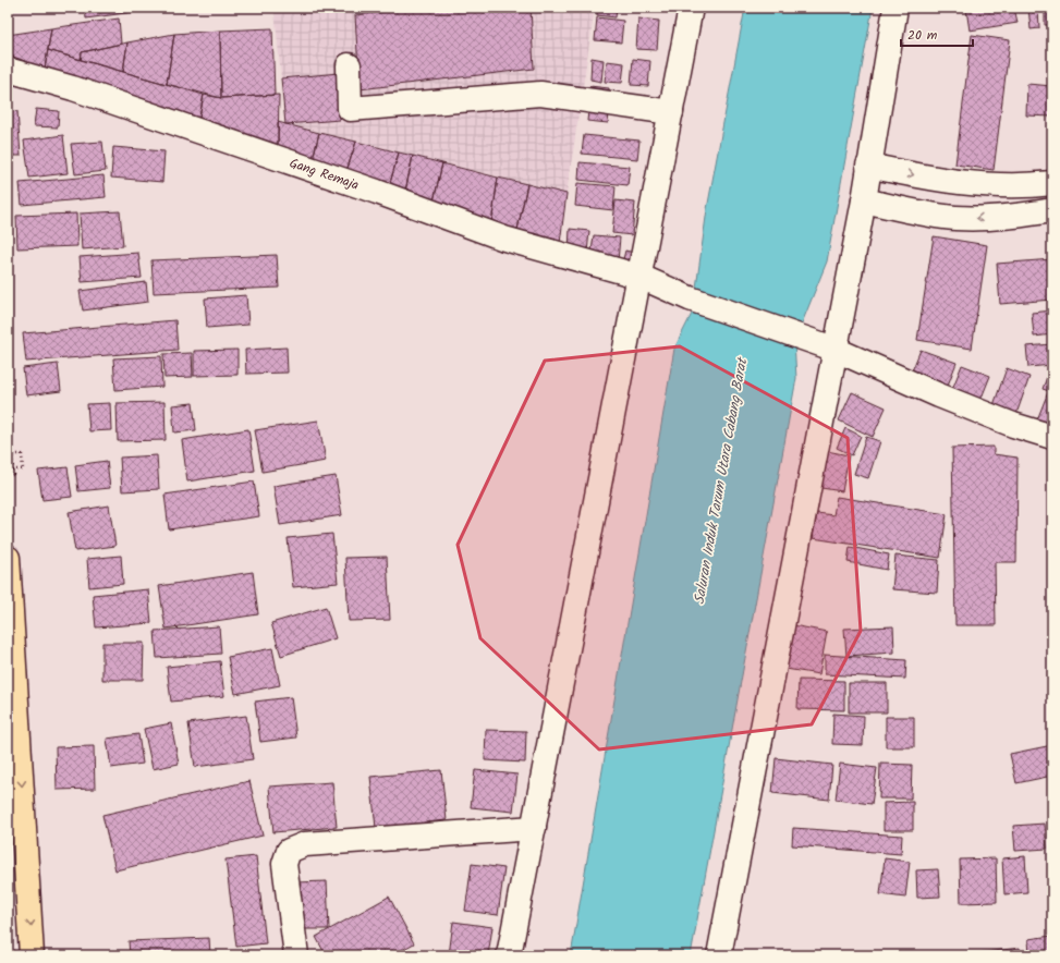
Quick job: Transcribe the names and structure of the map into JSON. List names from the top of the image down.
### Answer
{
  "streets": {
    "street": ["Gang Remaja"]
  },
  "water": ["Saluran Induk Tarum Utara Cabang Barat"],
  "scale_bar": "20 m"
}
